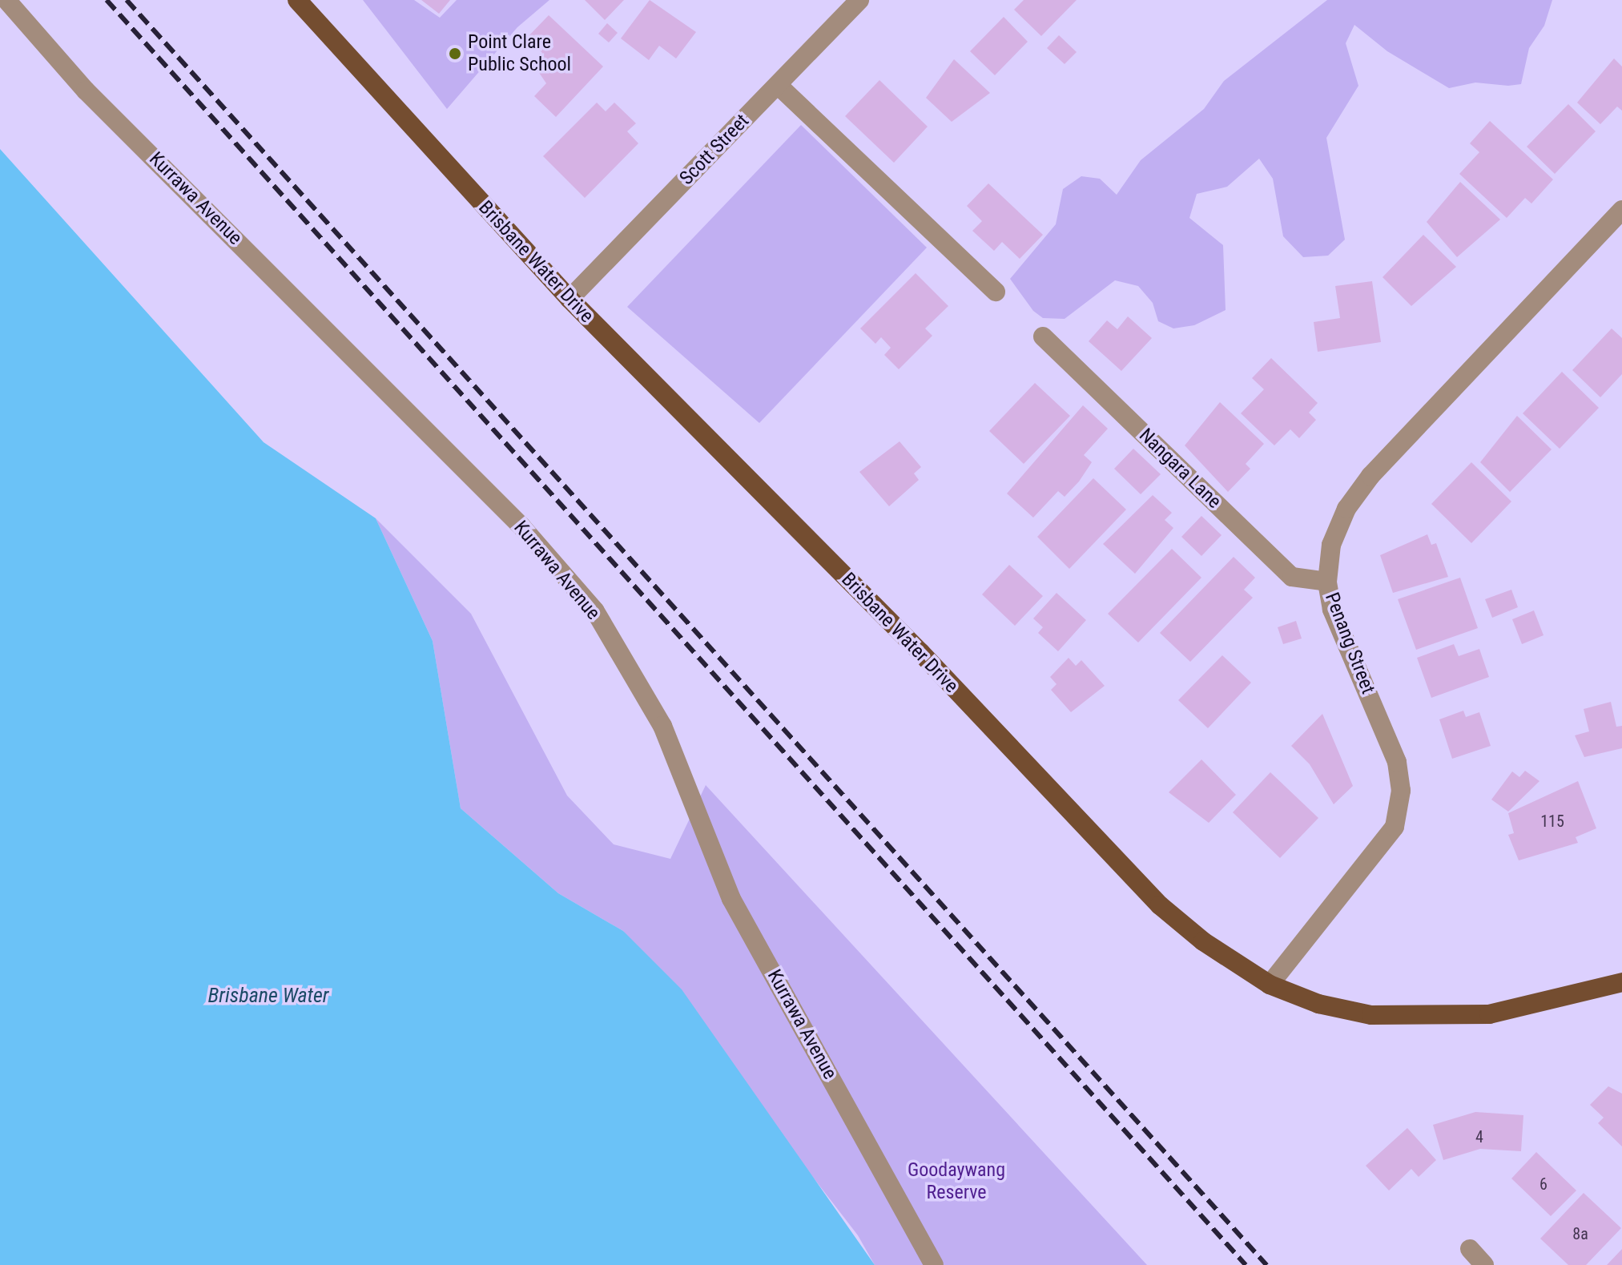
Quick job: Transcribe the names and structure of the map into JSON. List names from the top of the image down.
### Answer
{
  "streets": {
    "main road": ["Brisbane Water Drive"],
    "street": [
      "Scott Street",
      "Kurrawa Avenue",
      "Nangara Lane",
      "Penang Street"
    ]
  },
  "crossings": [
    ["Scott Street", "Brisbane Water Drive"],
    ["Brisbane Water Drive", "Penang Street"],
    ["Nangara Lane", "Penang Street"]
  ],
  "water": ["Brisbane Water"],
  "parks": ["Goodaywang Reserve"],
  "places": ["Point Clare Public School"],
  "house_numbers": [
    "115",
    "4",
    "6",
    "8a"
  ]
}
